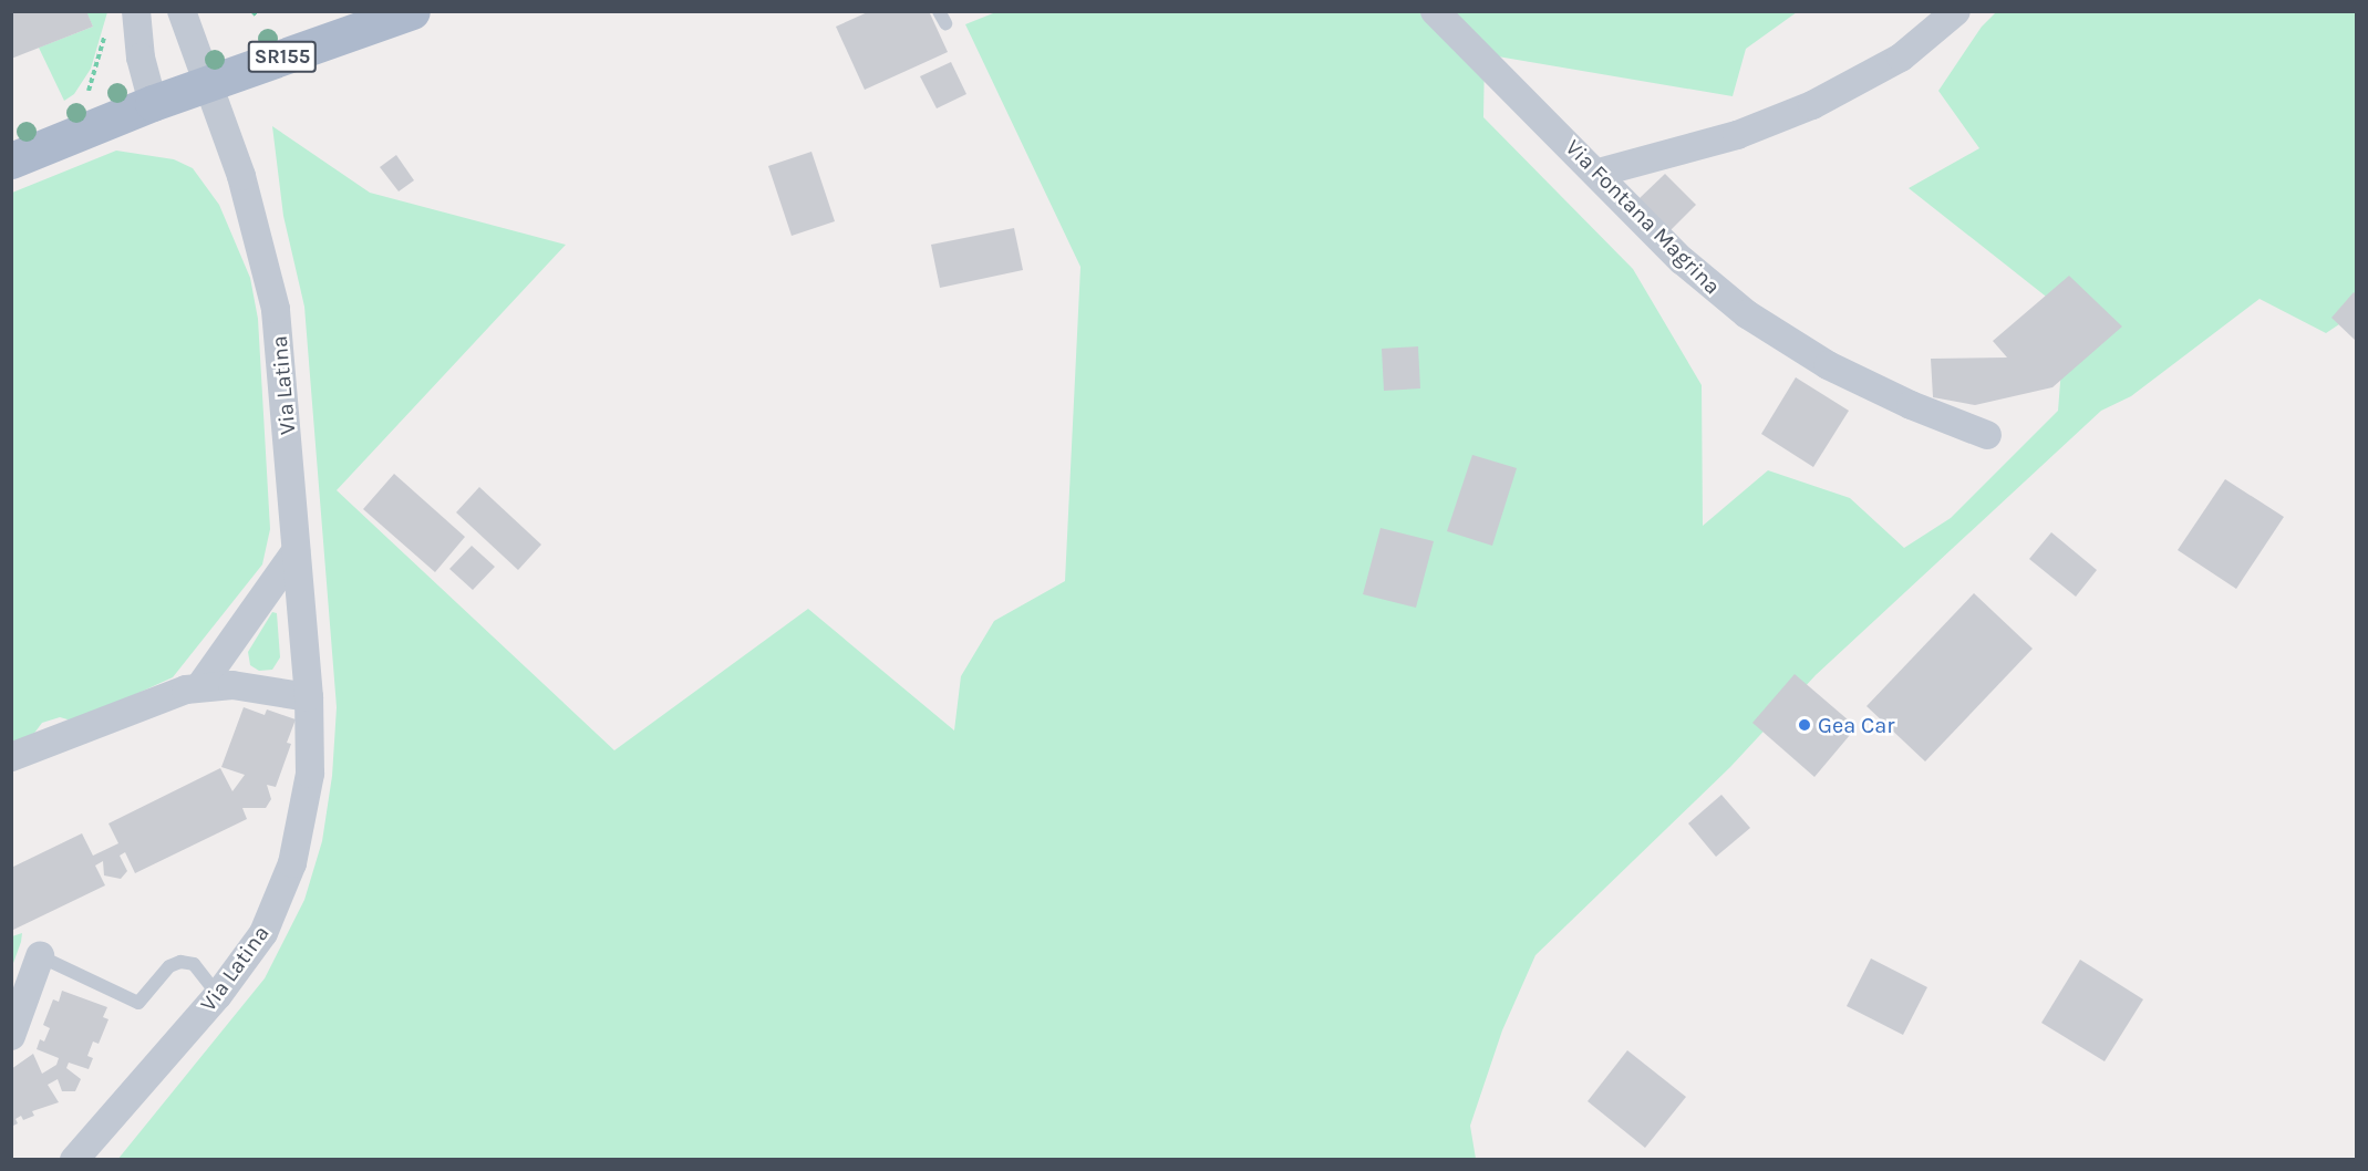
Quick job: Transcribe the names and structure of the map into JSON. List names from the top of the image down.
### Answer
{
  "streets": {
    "main road": ["SR155"],
    "street": ["Via Fontana Magrina", "Via Latina"]
  },
  "crossings": [
    ["SR155", "Via Latina"]
  ],
  "places": ["Gea Car"]
}
